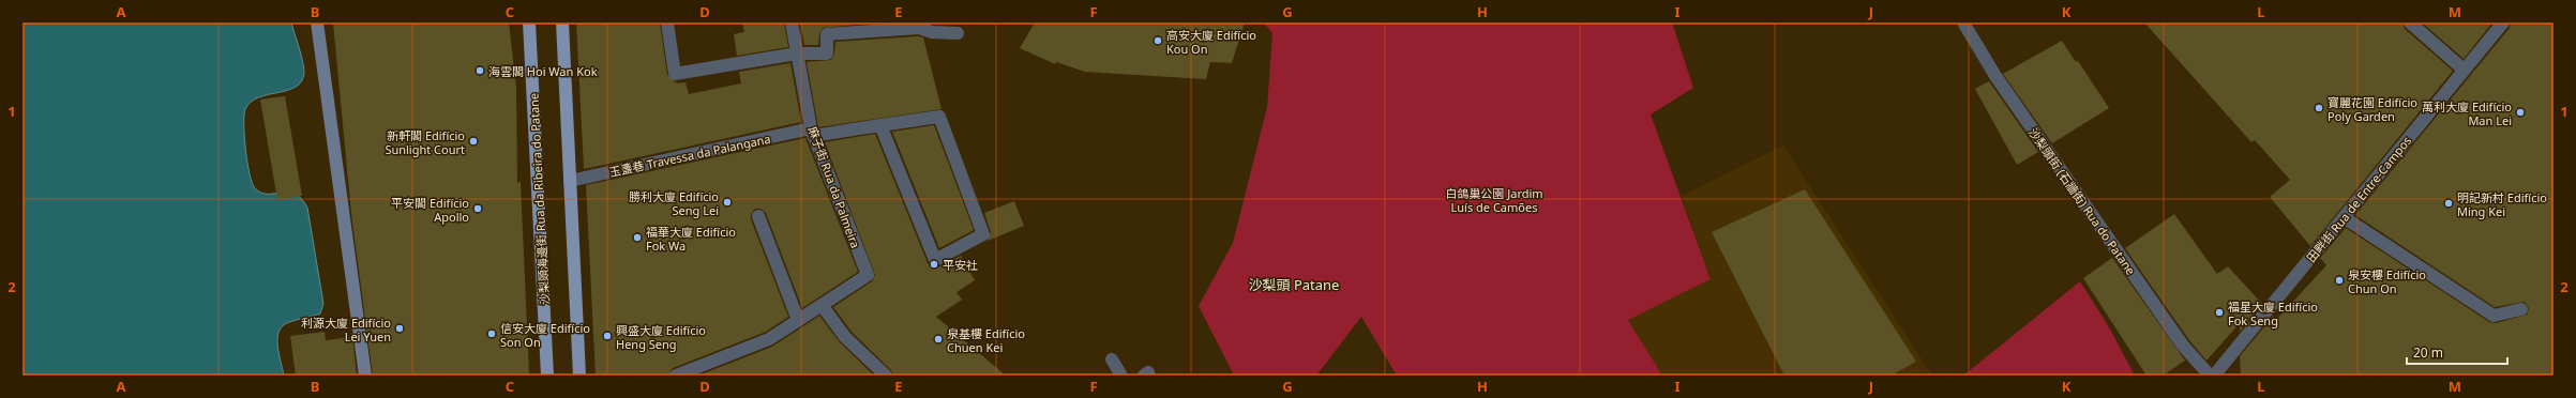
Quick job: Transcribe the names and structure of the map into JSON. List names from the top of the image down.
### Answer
{
  "streets": {
    "main road": ["沙梨頭海邊街 Rua da Ribeira do Patane"],
    "street": [
      "玉盞巷 Travessa da Palangana",
      "麻子街 Rua da Palmeira",
      "田畔街 Rua de Entre-Campos",
      "沙梨頭街 (石牆街) Rua do Patane"
    ]
  },
  "crossings": [
    ["玉盞巷 Travessa da Palangana", "麻子街 Rua da Palmeira"]
  ],
  "districts": ["沙梨頭 Patane"],
  "parks": ["白鴿巢公園 Jardim Luís de Camões"],
  "places": [
    "高安大廈 Edifício Kou On",
    "海雲閣 Hoi Wan Kok",
    "寶麗花園 Edifício Poly Garden",
    "萬利大廈 Edifício Man Lei",
    "新軒閣 Edifício Sunlight Court",
    "勝利大廈 Edifício Seng Lei",
    "明記新村 Edifício Ming Kei",
    "平安閣 Edifício Apollo",
    "福華大廈 Edifício Fok Wa",
    "平安社",
    "泉安樓 Edifício Chun On",
    "福星大廈 Edifício Fok Seng",
    "利源大廈 Edifício Lei Yuen",
    "信安大廈 Edifício Son On",
    "興盛大廈 Edifício Heng Seng",
    "泉基樓 Edifício Chuen Kei"
  ],
  "scale_bar": "20 m",
  "grid": {
    "columns": [
      "A",
      "B",
      "C",
      "D",
      "E",
      "F",
      "G",
      "H",
      "I",
      "J",
      "K",
      "L",
      "M"
    ],
    "rows": ["1", "2"]
  }
}
